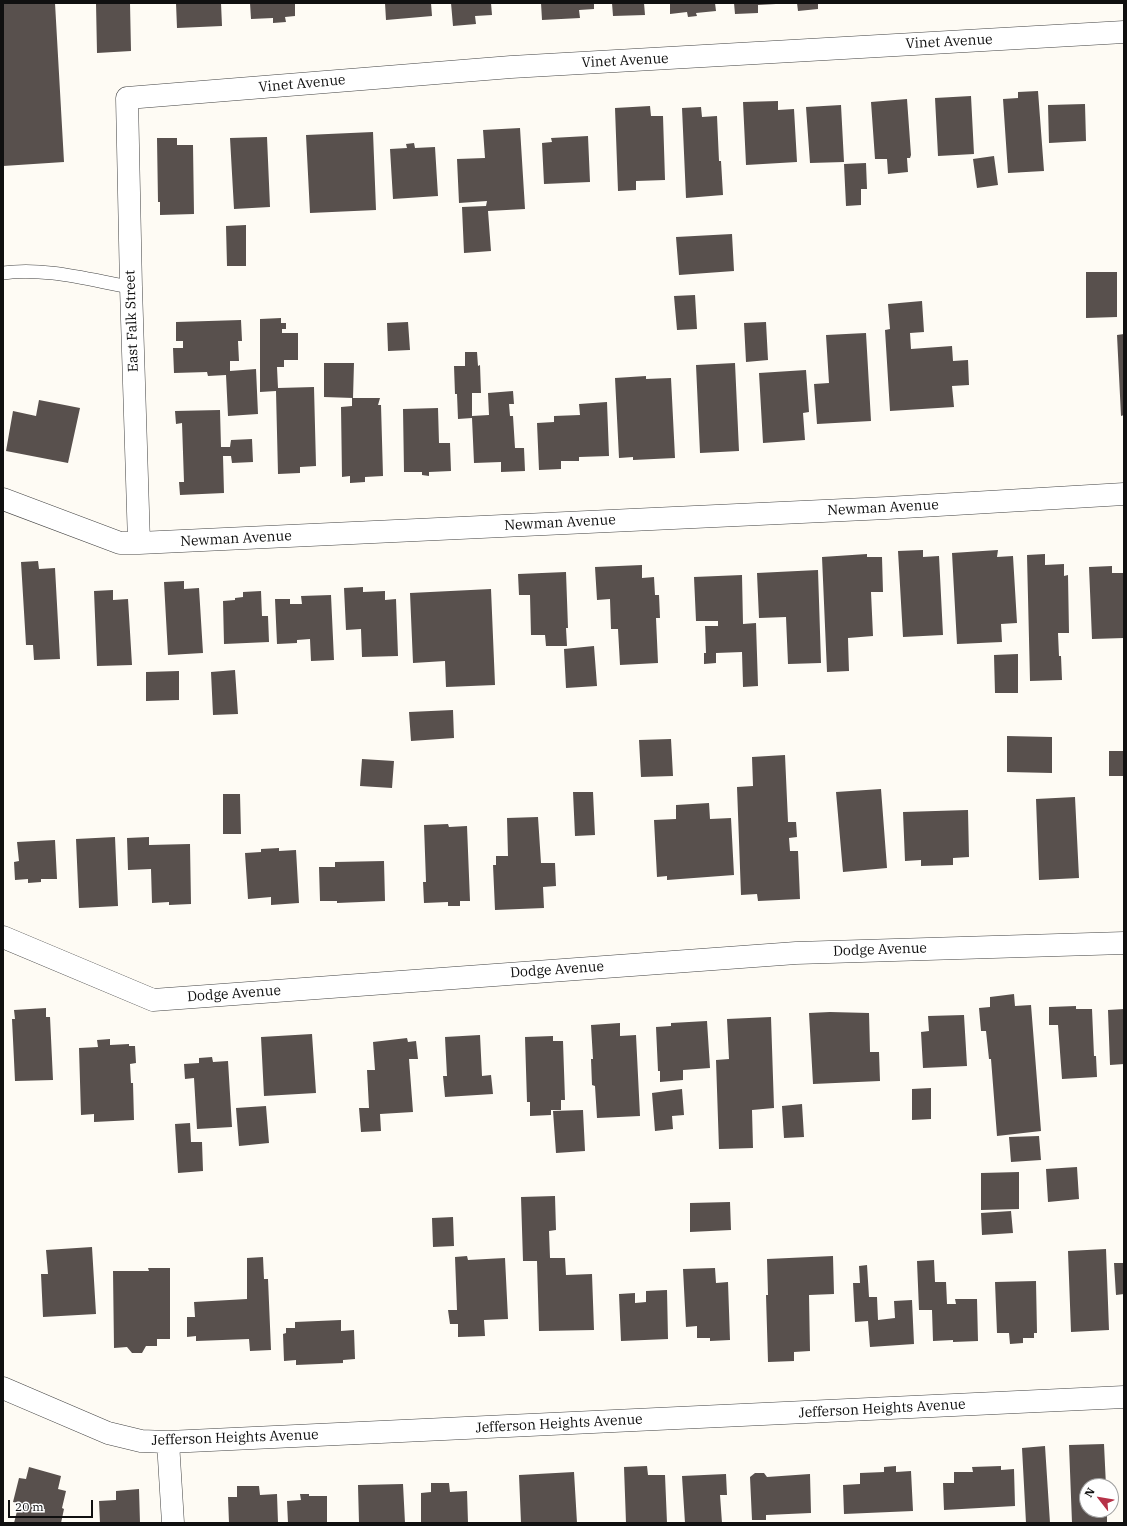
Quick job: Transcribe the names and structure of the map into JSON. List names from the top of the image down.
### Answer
{
  "streets": {
    "street": [
      "Vinet Avenue",
      "East Falk Street",
      "Newman Avenue",
      "Dodge Avenue",
      "Jefferson Heights Avenue"
    ]
  },
  "crossings": [
    ["Vinet Avenue", "East Falk Street"],
    ["East Falk Street", "Newman Avenue"]
  ],
  "scale_bar": "20 m",
  "north": "top left"
}
